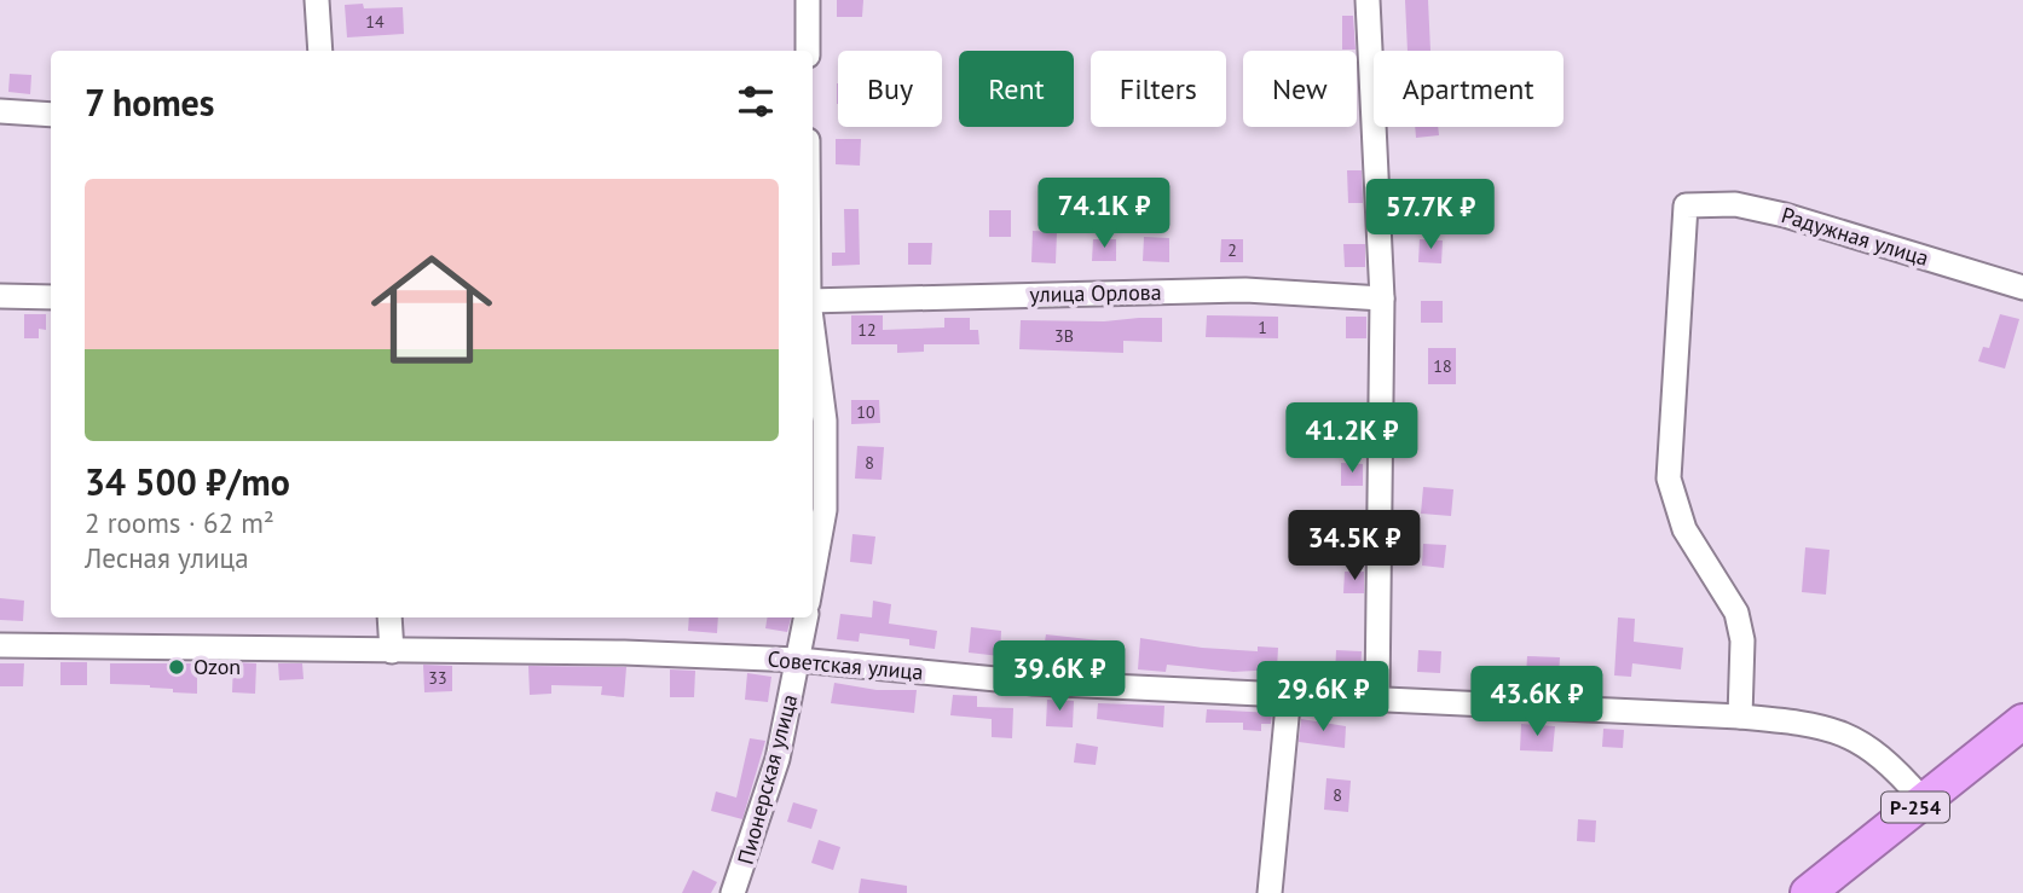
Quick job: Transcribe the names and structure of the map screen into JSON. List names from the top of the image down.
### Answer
{
  "streets": {
    "highway": ["Р-254"],
    "street": [
      "Радужная улица",
      "улица Орлова",
      "Советская улица",
      "Пионерская улица"
    ]
  },
  "crossings": [
    ["Радужная улица", "Советская улица"],
    ["Советская улица", "Пионерская улица"],
    ["Советская улица", "Р-254"]
  ],
  "places": ["Ozon"],
  "house_numbers": [
    "14",
    "2",
    "1",
    "12",
    "3В",
    "18",
    "10",
    "8",
    "33",
    "8"
  ],
  "page": {
    "chip": [
      "Buy",
      "Rent",
      "Filters",
      "New",
      "Apartment"
    ],
    "heading": "7 homes",
    "list": [
      {
        "name": "34 500 ₽/mo",
        "note": "2 rooms · 62 m² · Лесная улица"
      }
    ],
    "price": [
      "74.1K ₽",
      "57.7K ₽",
      "41.2K ₽",
      "34.5K ₽",
      "39.6K ₽",
      "29.6K ₽",
      "43.6K ₽"
    ]
  }
}
